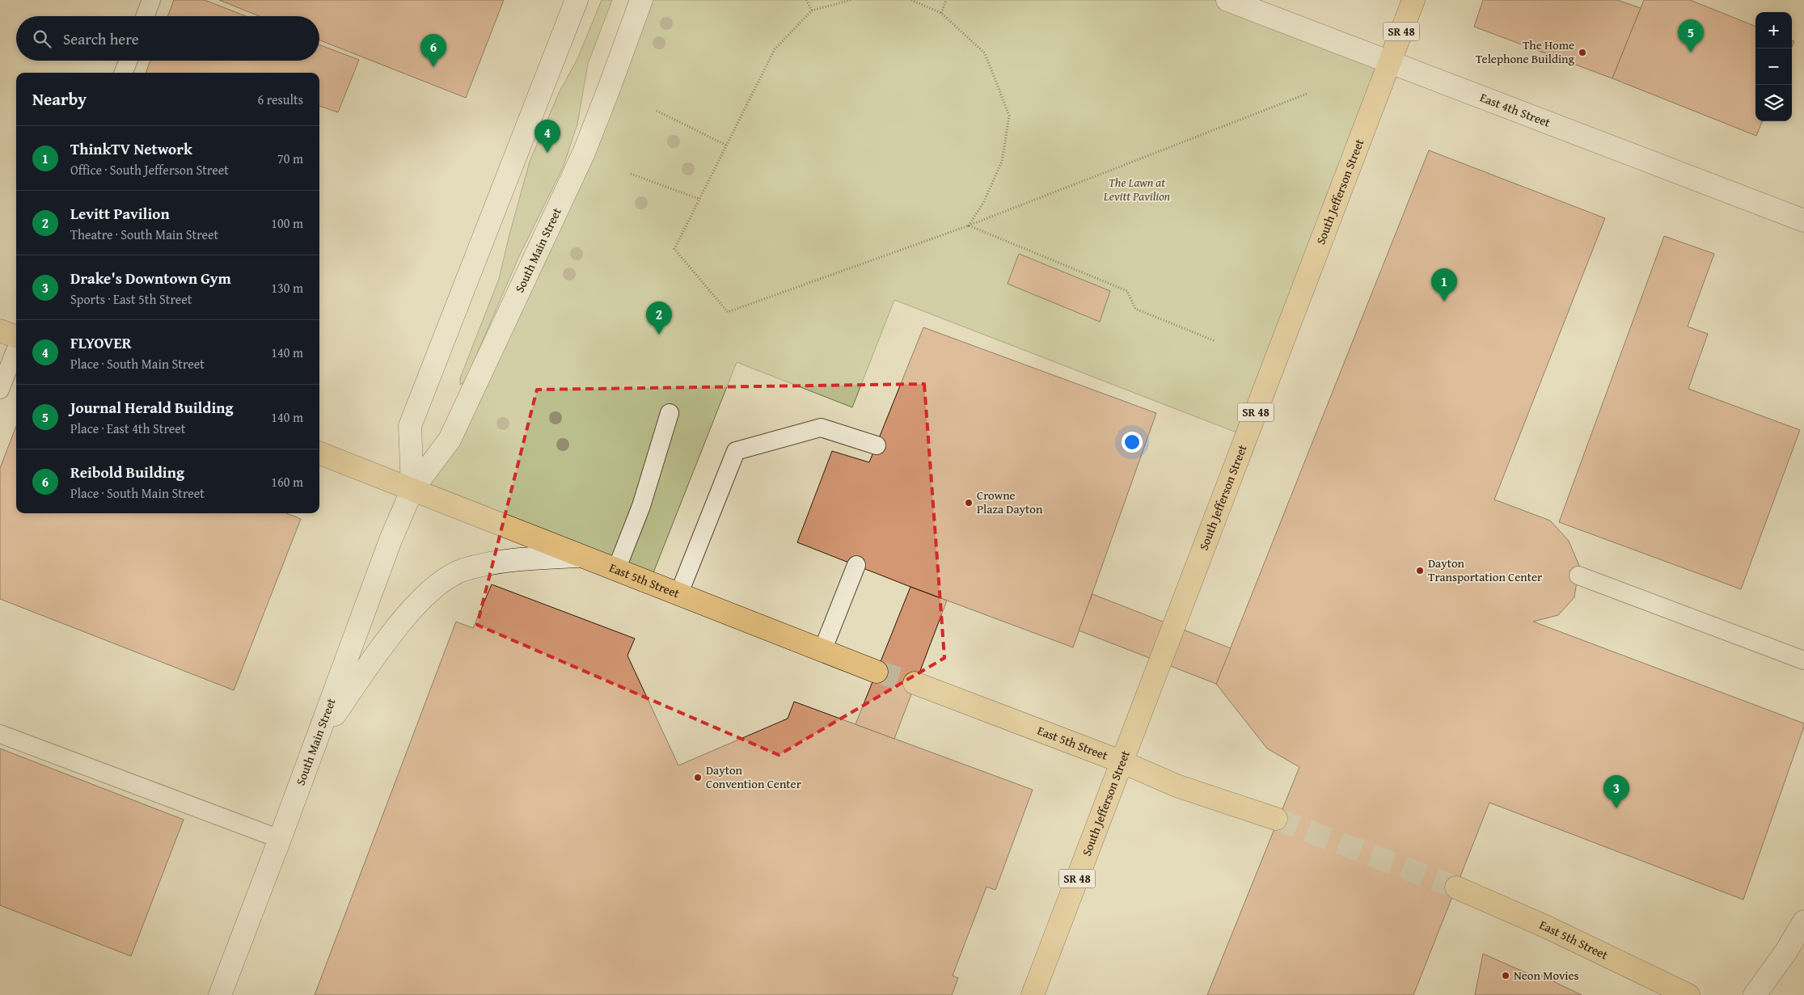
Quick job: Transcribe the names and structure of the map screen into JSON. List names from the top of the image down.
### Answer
{
  "streets": {
    "main road": ["SR 48", "South Jefferson Street", "East 5th Street"],
    "street": ["East 4th Street", "South Main Street"]
  },
  "crossings": [
    ["East 4th Street", "South Jefferson Street"],
    ["South Jefferson Street", "East 5th Street"],
    ["South Main Street", "East 5th Street"]
  ],
  "parks": ["The Lawn at Levitt Pavilion"],
  "places": [
    "The Home Telephone Building",
    "Crowne Plaza Dayton",
    "Dayton Transportation Center",
    "Dayton Convention Center",
    "Neon Movies"
  ],
  "page": {
    "map_buttons": ["+", "−"],
    "search": "Search here",
    "pins": [
      "5",
      "6",
      "4",
      "1",
      "2",
      "3"
    ],
    "heading": ["Nearby", "6 results"],
    "list": [
      {
        "mark": "1",
        "name": "ThinkTV Network",
        "note": "Office · South Jefferson Street",
        "value": "70 m"
      },
      {
        "mark": "2",
        "name": "Levitt Pavilion",
        "note": "Theatre · South Main Street",
        "value": "100 m"
      },
      {
        "mark": "3",
        "name": "Drake's Downtown Gym",
        "note": "Sports · East 5th Street",
        "value": "130 m"
      },
      {
        "mark": "4",
        "name": "FLYOVER",
        "note": "Place · South Main Street",
        "value": "140 m"
      },
      {
        "mark": "5",
        "name": "Journal Herald Building",
        "note": "Place · East 4th Street",
        "value": "140 m"
      },
      {
        "mark": "6",
        "name": "Reibold Building",
        "note": "Place · South Main Street",
        "value": "160 m"
      }
    ]
  }
}
